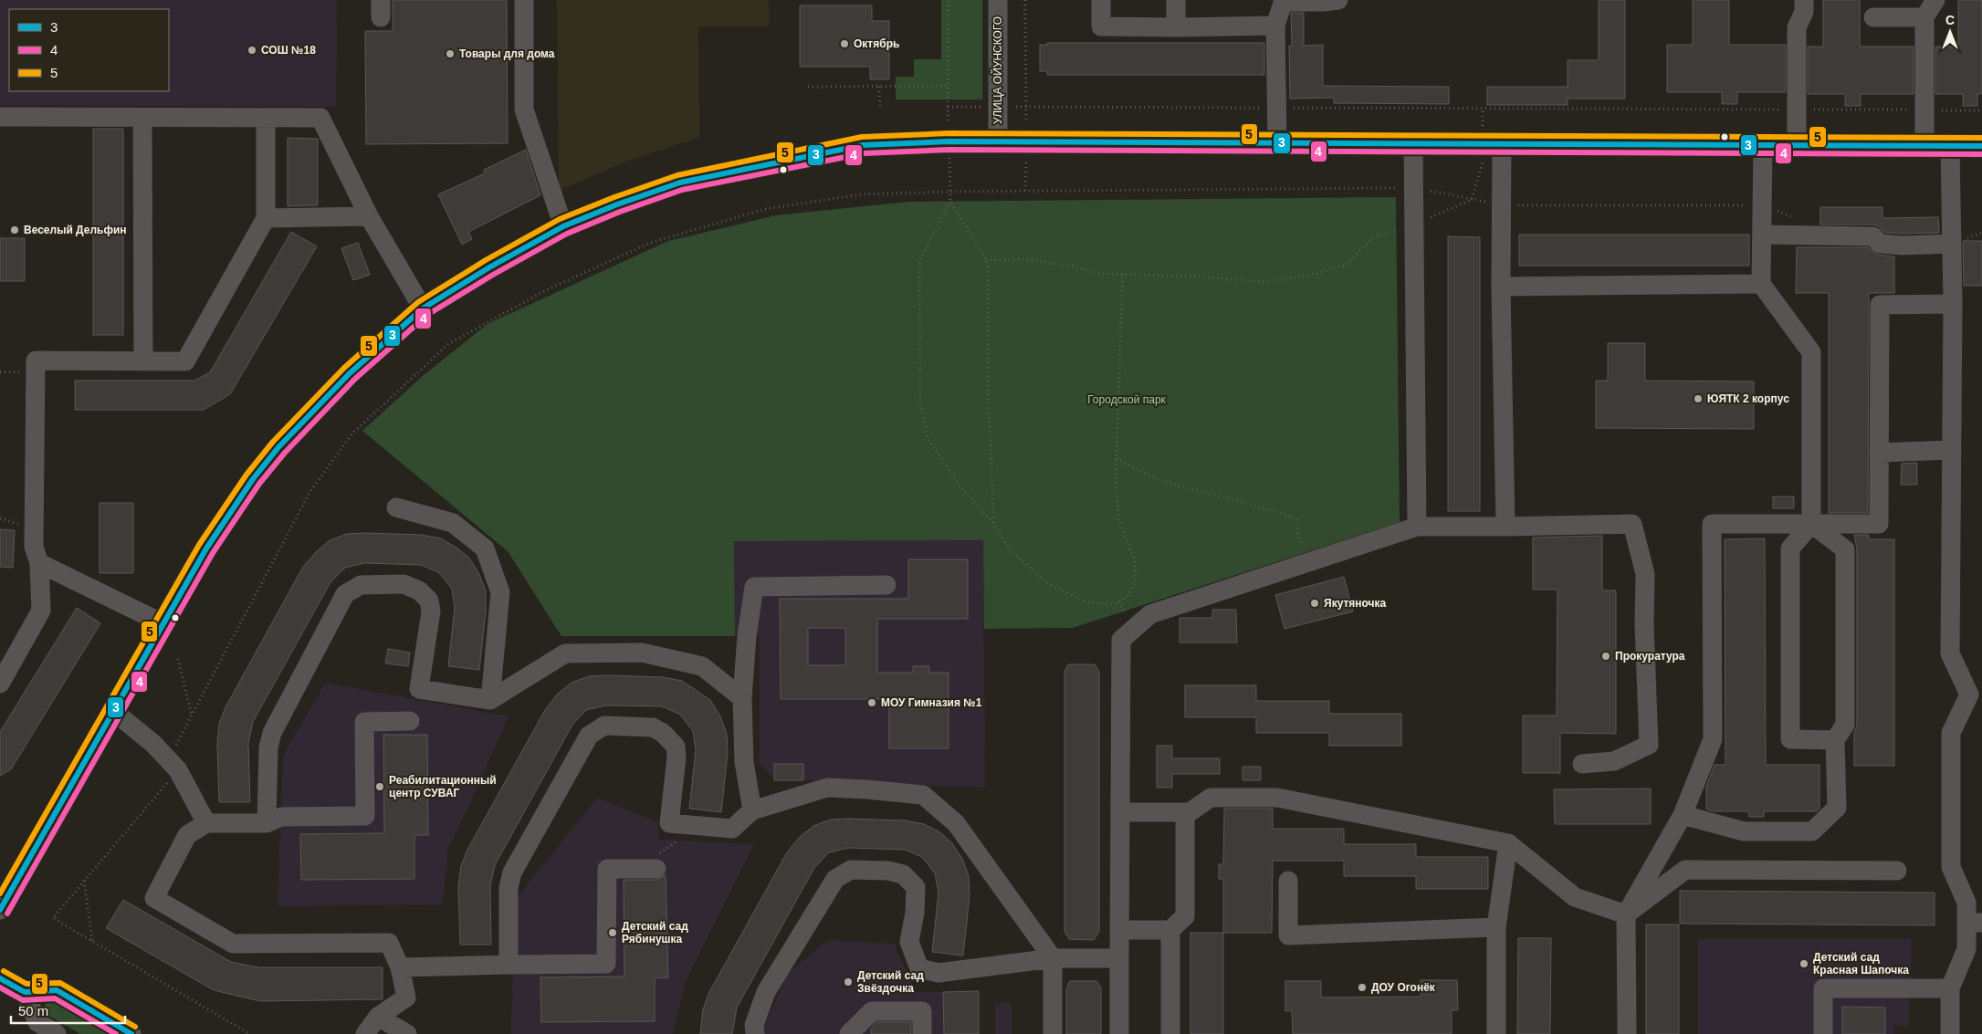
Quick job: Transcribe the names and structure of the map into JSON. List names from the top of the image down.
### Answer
{
  "streets": {
    "street": ["УЛИЦА ОЙУНСКОГО"]
  },
  "parks": ["Городской парк"],
  "places": [
    "Октябрь",
    "СОШ №18",
    "Товары для дома",
    "Веселый Дельфин",
    "ЮЯТК 2 корпус",
    "Якутяночка",
    "Прокуратура",
    "МОУ Гимназия №1",
    "Реабилитационный центр СУВАГ",
    "Детский сад Рябинушка",
    "Детский сад Красная Шапочка",
    "Детский сад Звёздочка",
    "ДОУ Огонёк"
  ],
  "lines": ["transit line 5", "transit line 3", "transit line 4"],
  "legend": ["3", "4", "5"],
  "scale_bar": "50 m",
  "north": "top"
}
